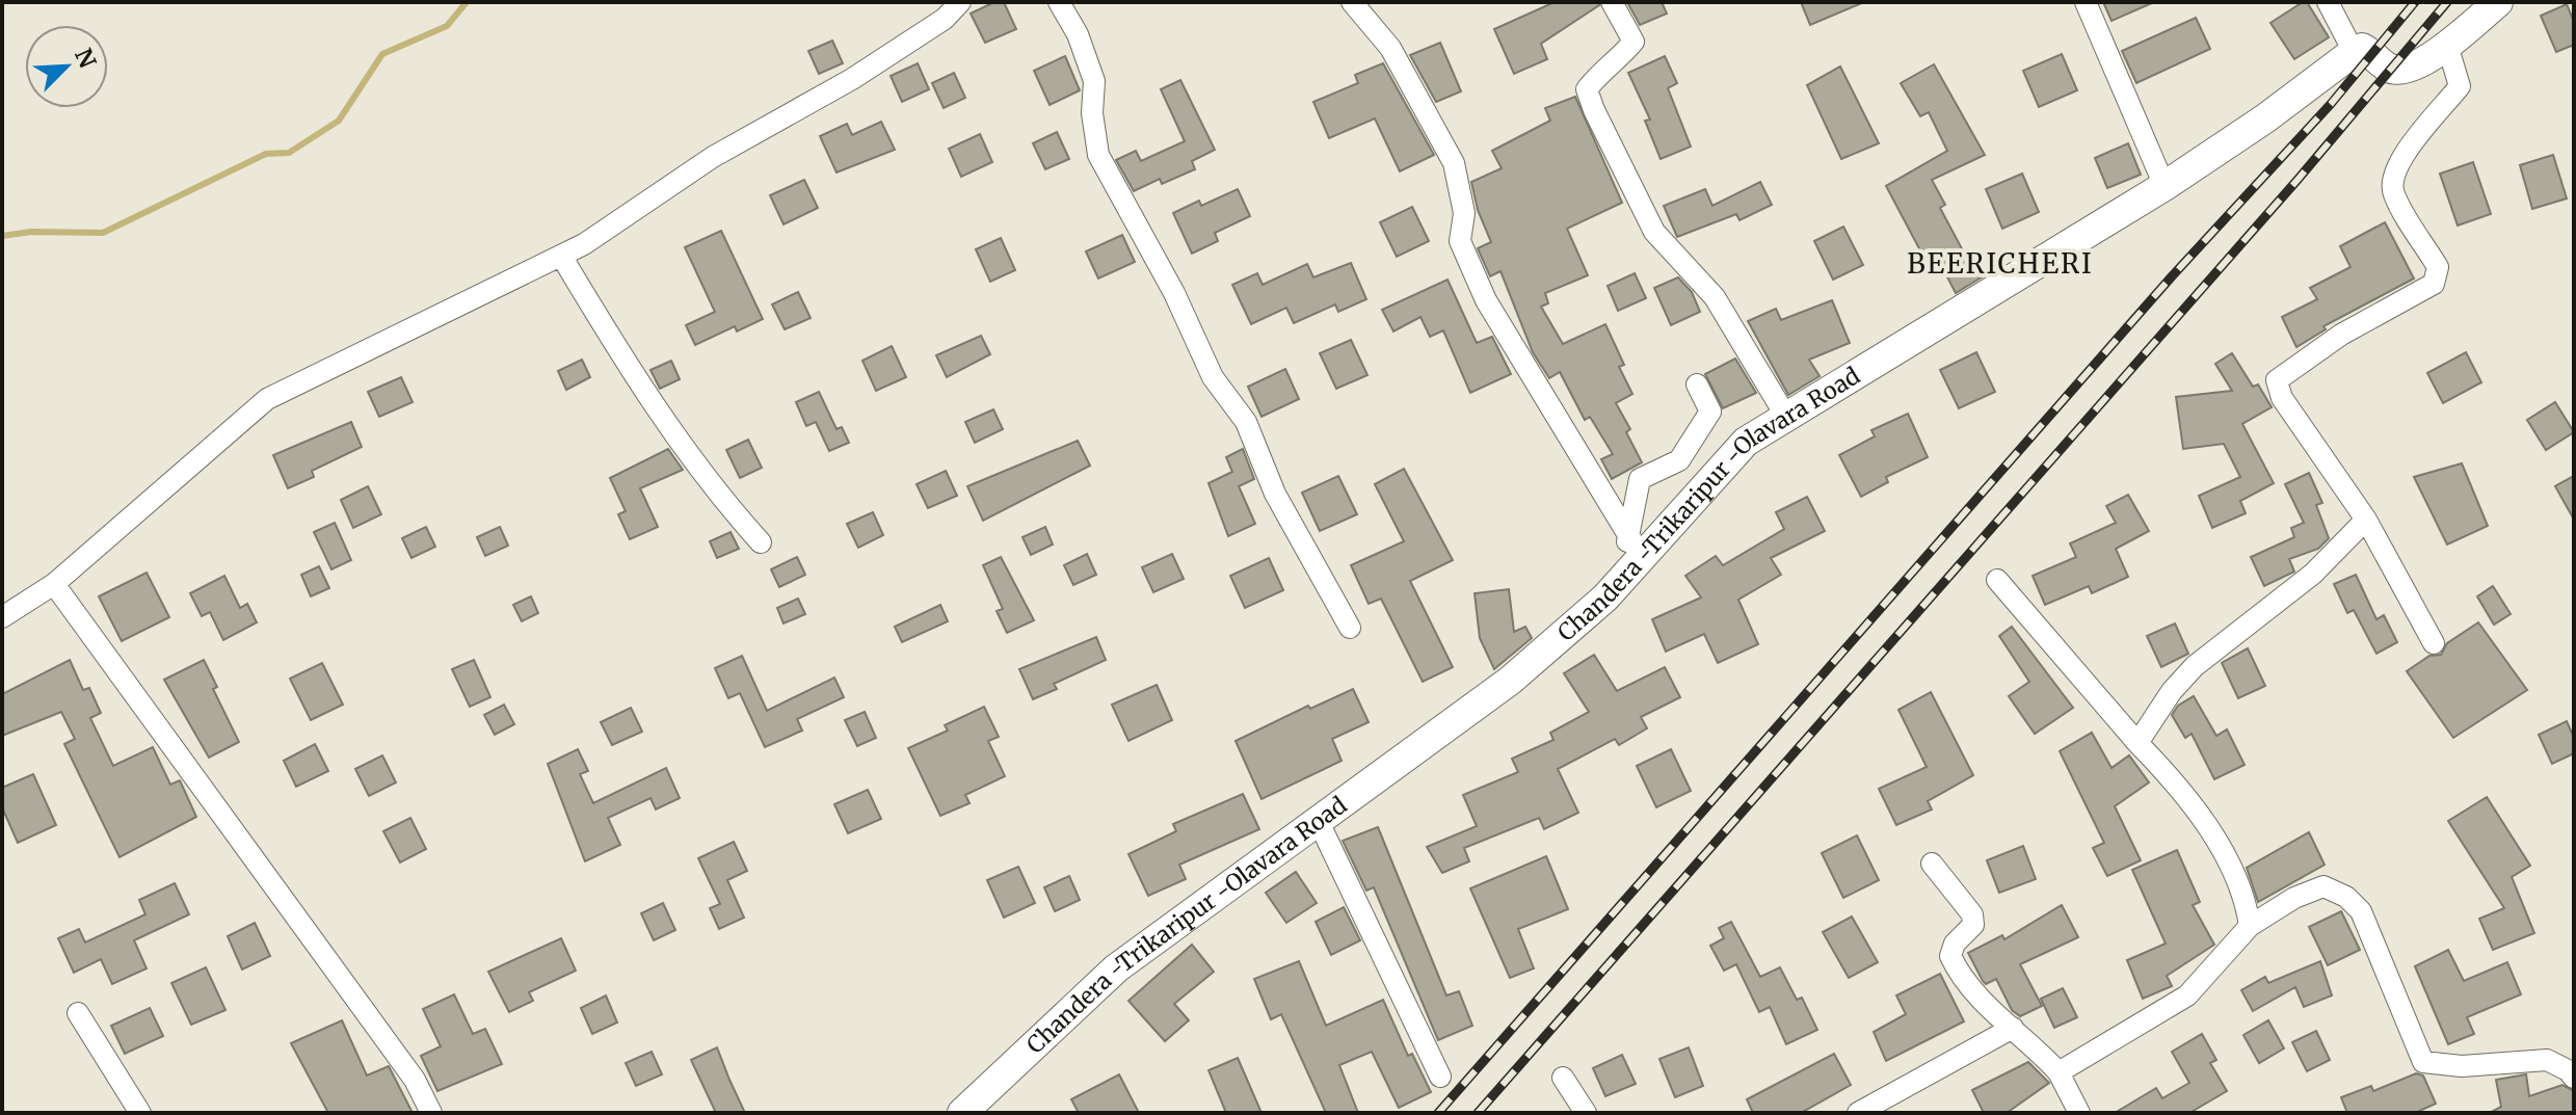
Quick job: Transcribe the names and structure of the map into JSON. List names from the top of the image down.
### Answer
{
  "streets": {
    "main road": ["Chandera -Trikaripur -Olavara Road"]
  },
  "districts": ["BEERICHERI"],
  "north": "top right"
}
